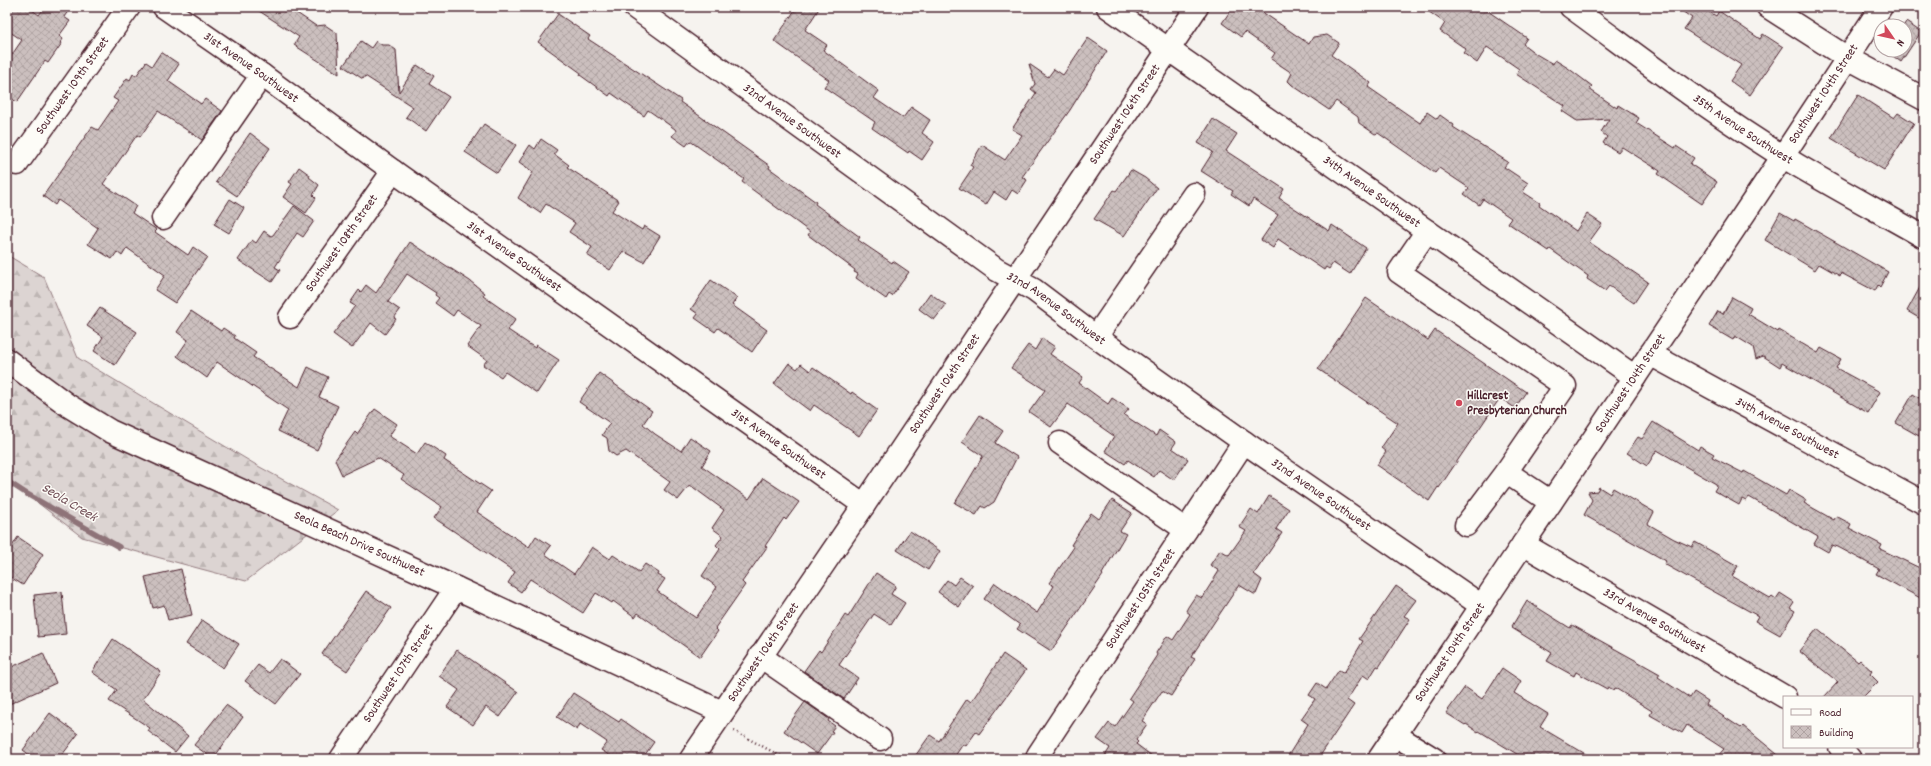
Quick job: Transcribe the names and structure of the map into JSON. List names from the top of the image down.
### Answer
{
  "streets": {
    "street": [
      "31st Avenue Southwest",
      "Southwest 109th Street",
      "Southwest 104th Street",
      "Southwest 106th Street",
      "32nd Avenue Southwest",
      "35th Avenue Southwest",
      "34th Avenue Southwest",
      "Southwest 108th Street",
      "Seola Beach Drive Southwest",
      "Southwest 105th Street",
      "33rd Avenue Southwest",
      "Southwest 107th Street"
    ]
  },
  "crossings": [
    ["31st Avenue Southwest", "Southwest 106th Street"],
    ["31st Avenue Southwest", "Southwest 108th Street"],
    ["Southwest 104th Street", "32nd Avenue Southwest"],
    ["Southwest 104th Street", "35th Avenue Southwest"],
    ["Southwest 104th Street", "34th Avenue Southwest"],
    ["Southwest 104th Street", "33rd Avenue Southwest"],
    ["Southwest 106th Street", "32nd Avenue Southwest"],
    ["Southwest 106th Street", "34th Avenue Southwest"],
    ["Southwest 106th Street", "Seola Beach Drive Southwest"],
    ["32nd Avenue Southwest", "Southwest 105th Street"],
    ["Seola Beach Drive Southwest", "Southwest 107th Street"]
  ],
  "water": ["Seola Creek"],
  "places": ["Hillcrest Presbyterian Church"],
  "legend": ["Road", "Building"],
  "north": "bottom right"
}
